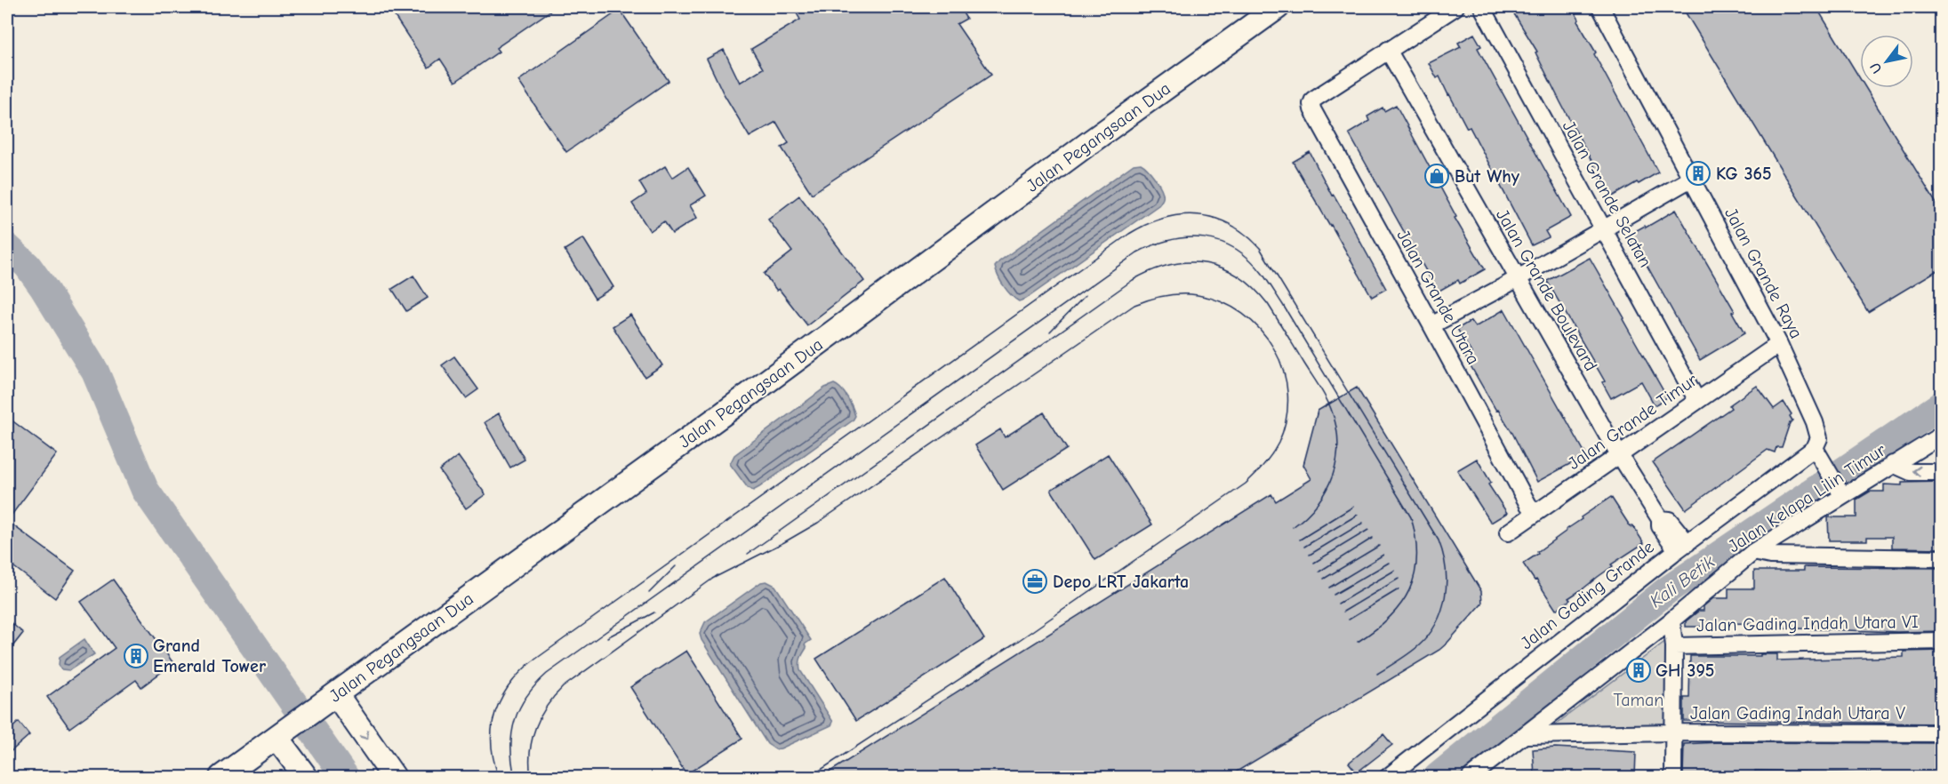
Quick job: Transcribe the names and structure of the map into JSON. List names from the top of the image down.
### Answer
{
  "streets": {
    "main road": ["Jalan Pegangsaan Dua"],
    "street": [
      "Jalan Grande Selatan",
      "Jalan Grande Raya",
      "Jalan Grande Boulevard",
      "Jalan Grande Utara",
      "Jalan Grande Timur",
      "Jalan Kelapa Lilin Timur",
      "Jalan Gading Grande",
      "Jalan Gading Indah Utara VI",
      "Jalan Gading Indah Utara V"
    ]
  },
  "crossings": [
    ["Jalan Grande Selatan", "Jalan Grande Timur"],
    ["Jalan Grande Raya", "Jalan Grande Timur"],
    ["Jalan Grande Raya", "Jalan Gading Grande"],
    ["Jalan Grande Boulevard", "Jalan Grande Utara"],
    ["Jalan Grande Boulevard", "Jalan Grande Timur"],
    ["Jalan Grande Boulevard", "Jalan Gading Grande"],
    ["Jalan Grande Utara", "Jalan Grande Timur"],
    ["Jalan Kelapa Lilin Timur", "Jalan Gading Indah Utara V"]
  ],
  "water": ["Kali Betik"],
  "parks": ["Taman"],
  "places": {
    "building": ["KG 365", "Grand Emerald Tower", "GH 395"],
    "shop": ["But Why"],
    "office": ["Depo LRT Jakarta"]
  },
  "north": "bottom left"
}
